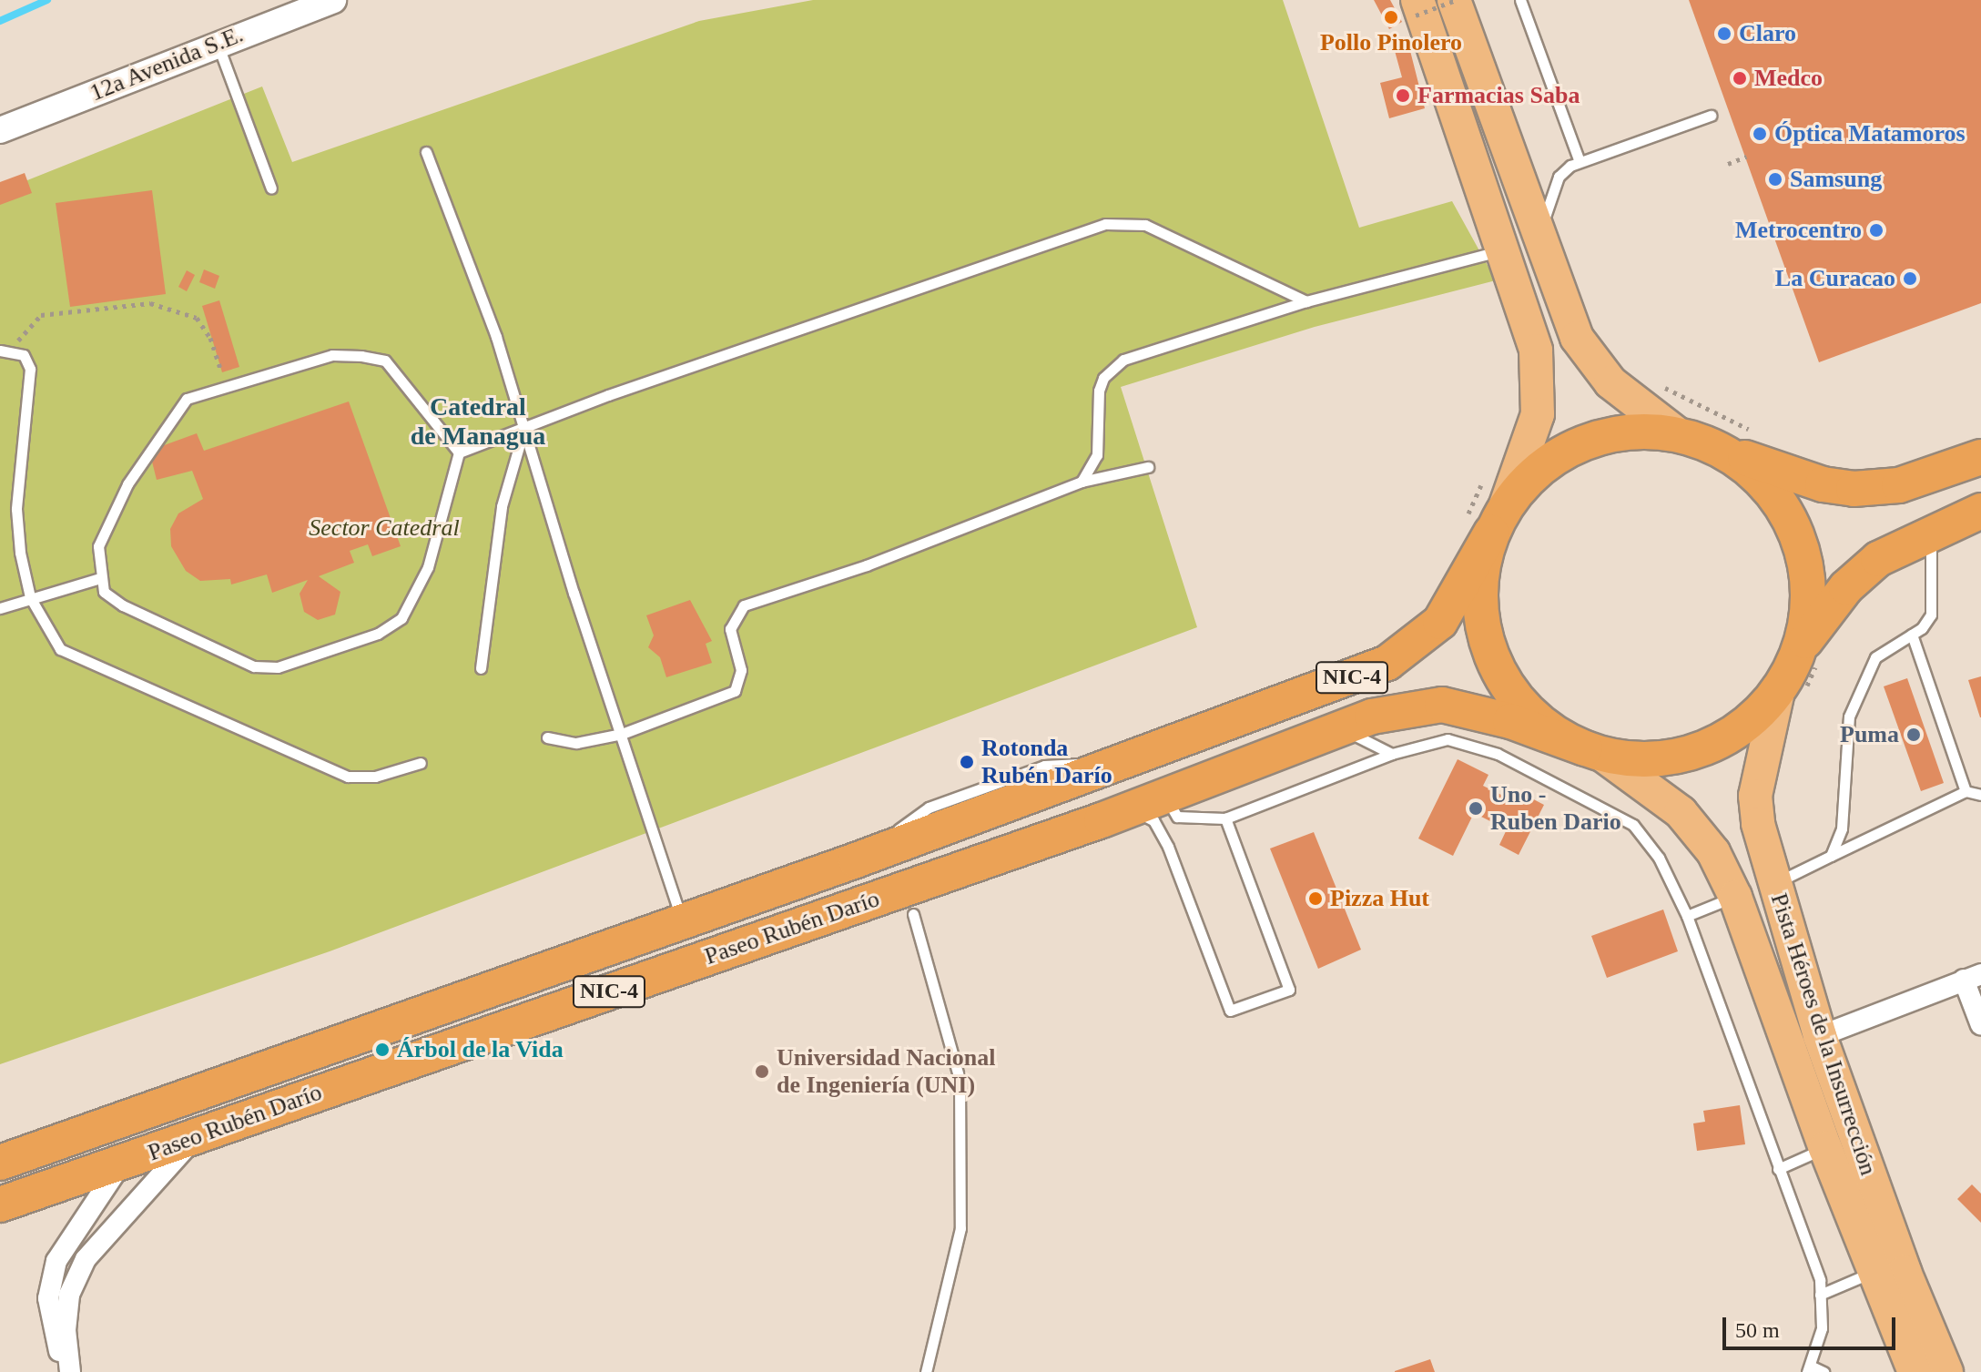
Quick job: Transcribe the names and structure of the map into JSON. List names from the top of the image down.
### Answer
{
  "streets": {
    "highway": ["NIC-4", "Paseo Rubén Darío"],
    "main road": ["Pista Héroes de la Insurrección"],
    "street": ["12a Avenida S.E."]
  },
  "crossings": [
    ["NIC-4", "Paseo Rubén Darío"],
    ["NIC-4", "Pista Héroes de la Insurrección"],
    ["Paseo Rubén Darío", "Pista Héroes de la Insurrección"]
  ],
  "districts": ["Catedral de Managua"],
  "parks": ["Sector Catedral"],
  "places": [
    "Pollo Pinolero",
    "Claro",
    "Medco",
    "Farmacias Saba",
    "Óptica Matamoros",
    "Samsung",
    "Metrocentro",
    "La Curacao",
    "Puma",
    "Rotonda Rubén Darío",
    "Uno - Ruben Dario",
    "Pizza Hut",
    "Árbol de la Vida",
    "Universidad Nacional de Ingeniería (UNI)"
  ],
  "scale_bar": "50 m"
}
